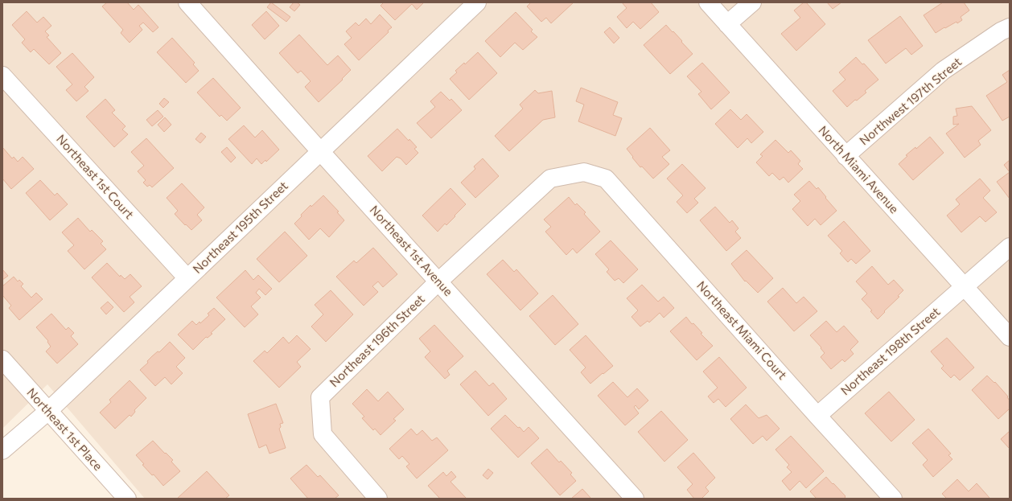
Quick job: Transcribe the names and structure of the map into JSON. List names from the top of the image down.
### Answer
{
  "streets": {
    "street": [
      "Northwest 197th Street",
      "North Miami Avenue",
      "Northeast 1st Court",
      "Northeast 195th Street",
      "Northeast 1st Avenue",
      "Northeast Miami Court",
      "Northeast 196th Street",
      "Northeast 198th Street",
      "Northeast 1st Place"
    ]
  },
  "crossings": [
    ["Northwest 197th Street", "North Miami Avenue"],
    ["North Miami Avenue", "Northeast 198th Street"],
    ["Northeast 1st Court", "Northeast 195th Street"],
    ["Northeast 195th Street", "Northeast 1st Avenue"],
    ["Northeast 195th Street", "Northeast 1st Place"],
    ["Northeast 1st Avenue", "Northeast 196th Street"],
    ["Northeast Miami Court", "Northeast 196th Street"],
    ["Northeast Miami Court", "Northeast 198th Street"]
  ]
}
